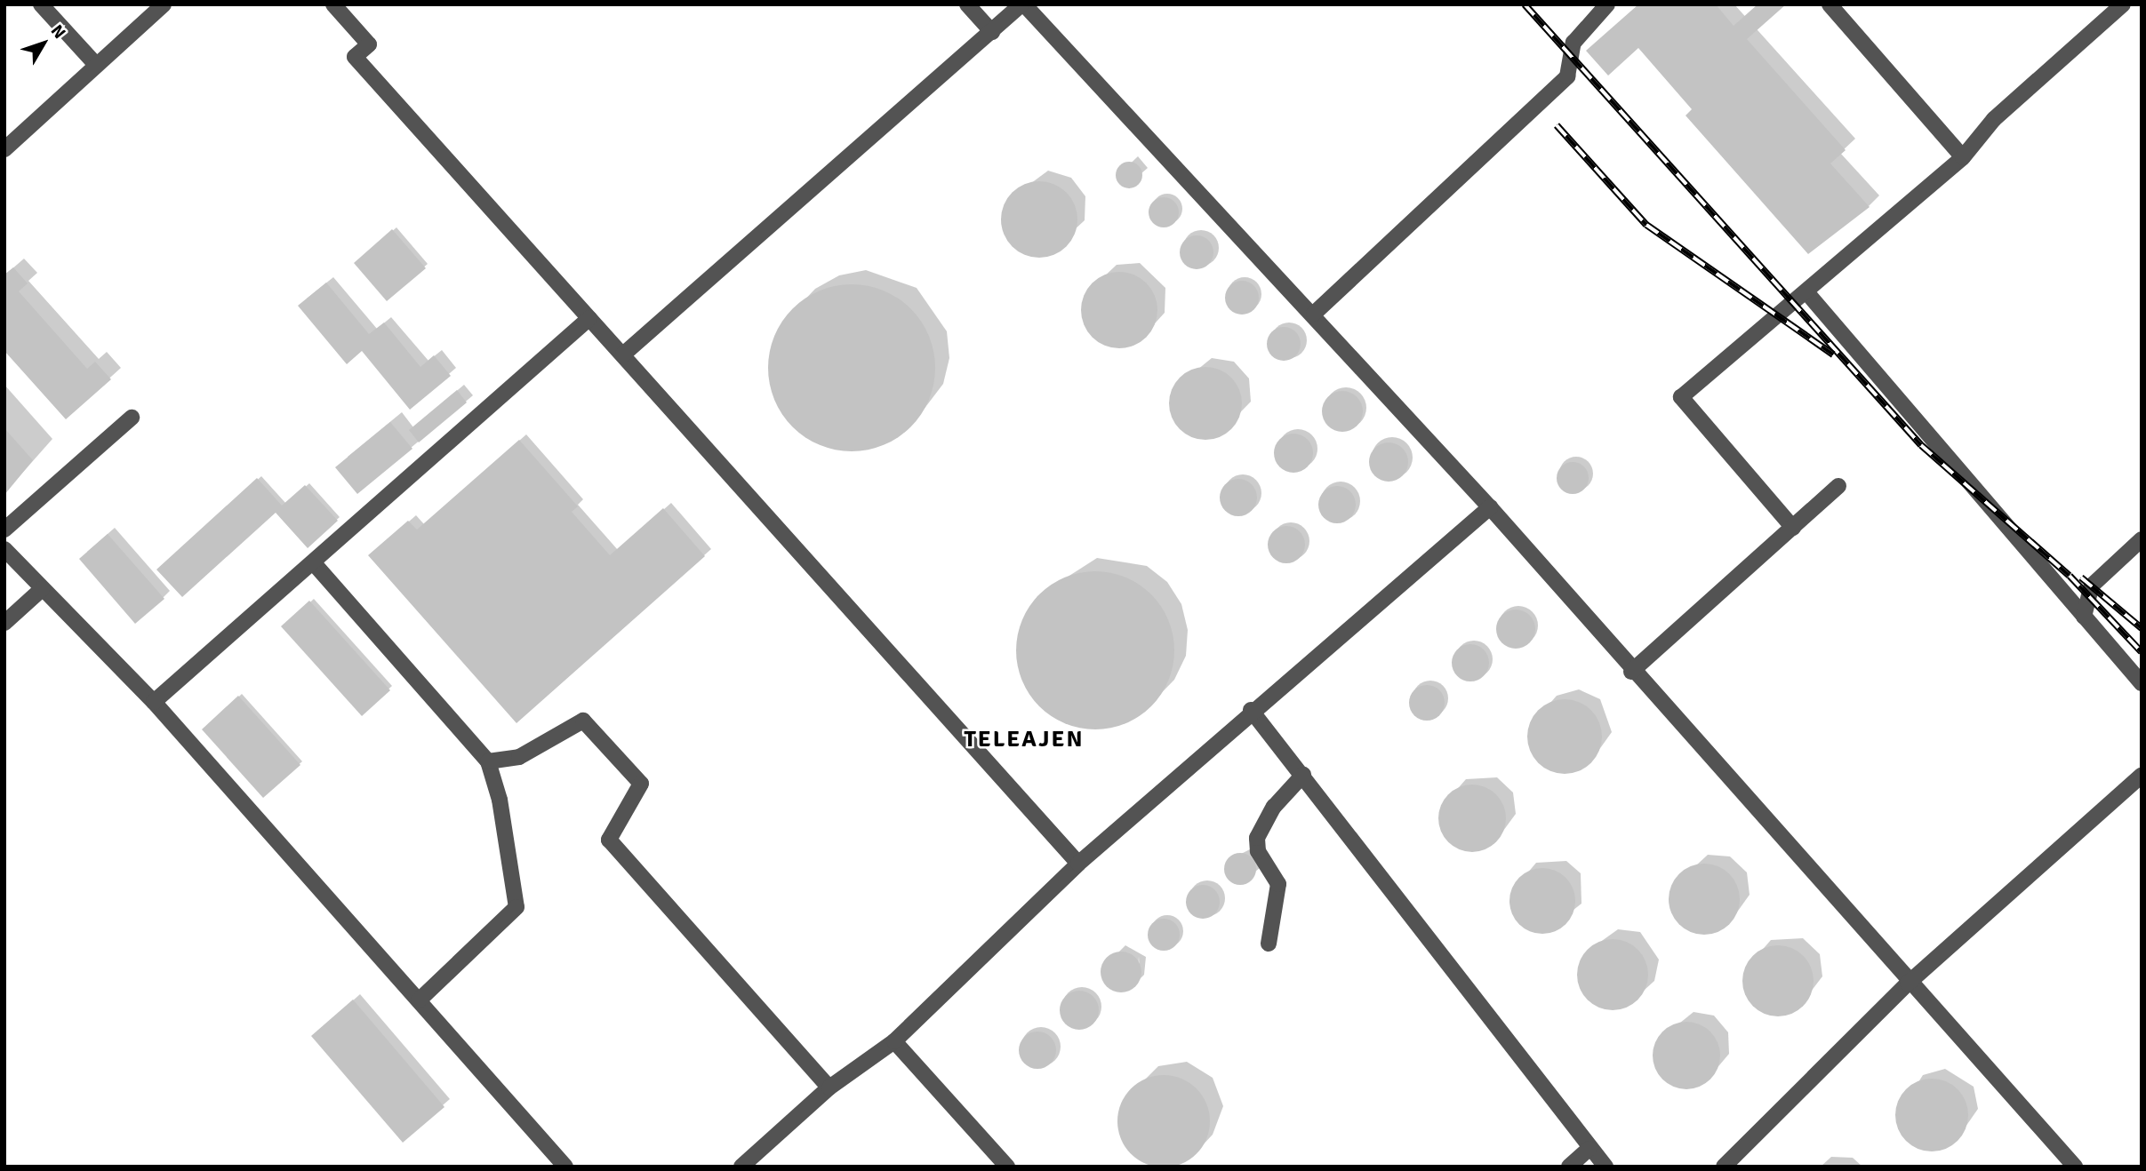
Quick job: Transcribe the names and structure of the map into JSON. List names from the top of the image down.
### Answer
{
  "districts": ["TELEAJEN"],
  "north": "top right"
}
